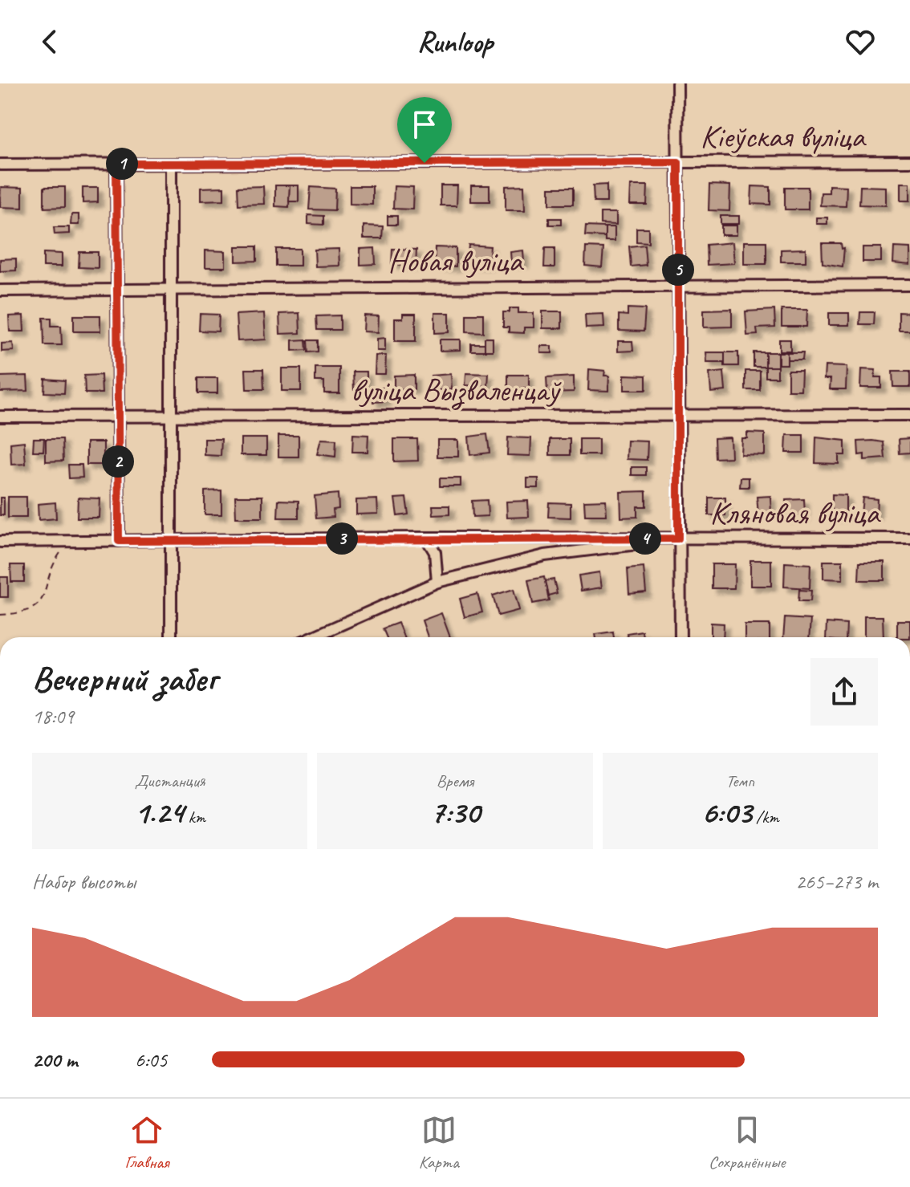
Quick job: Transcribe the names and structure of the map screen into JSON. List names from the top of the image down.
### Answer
{
  "streets": {
    "street": [
      "Кіеўская вуліца",
      "Новая вуліца",
      "вуліца Вызваленцаў",
      "Кляновая вуліца"
    ]
  },
  "page": {
    "header": "Runloop",
    "pins": [
      "1",
      "5",
      "2",
      "3",
      "4"
    ],
    "heading": ["Вечерний забег", "18:09"],
    "stats": [
      ["Дистанция", "1.24 km"],
      ["Время", "7:30"],
      ["Темп", "6:03 /km"]
    ],
    "chart": ["Набор высоты", "265–273 m"],
    "list": [
      {
        "name": "200 m",
        "note": "6:05"
      }
    ],
    "tabs": ["Главная", "Карта", "Сохранённые"]
  }
}
